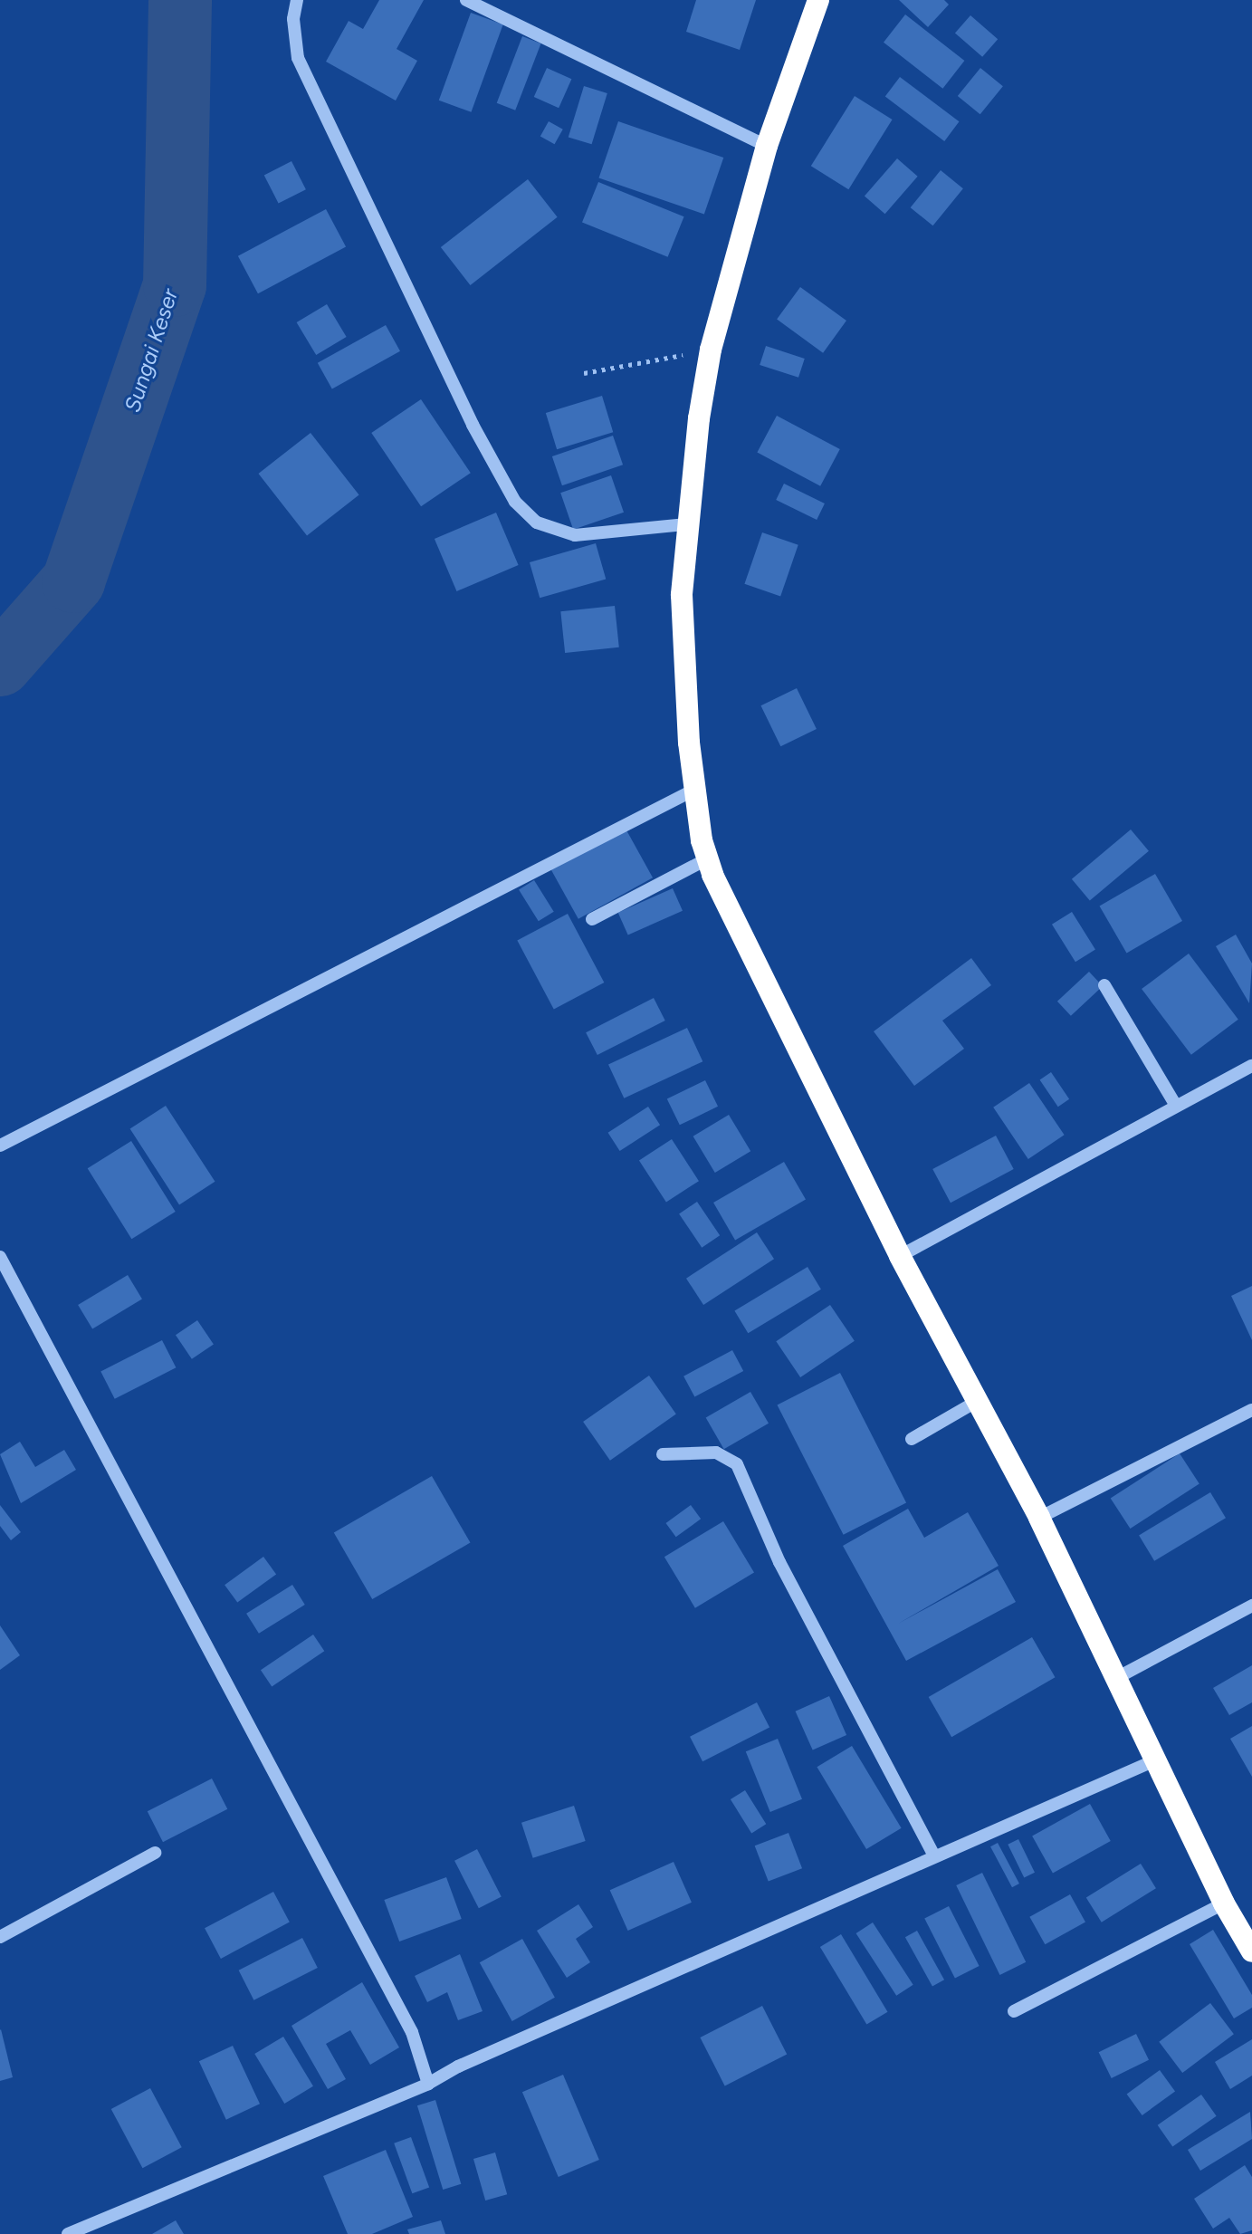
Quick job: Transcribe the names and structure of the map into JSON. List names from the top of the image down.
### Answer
{
  "water": ["Sungai Keser"]
}
